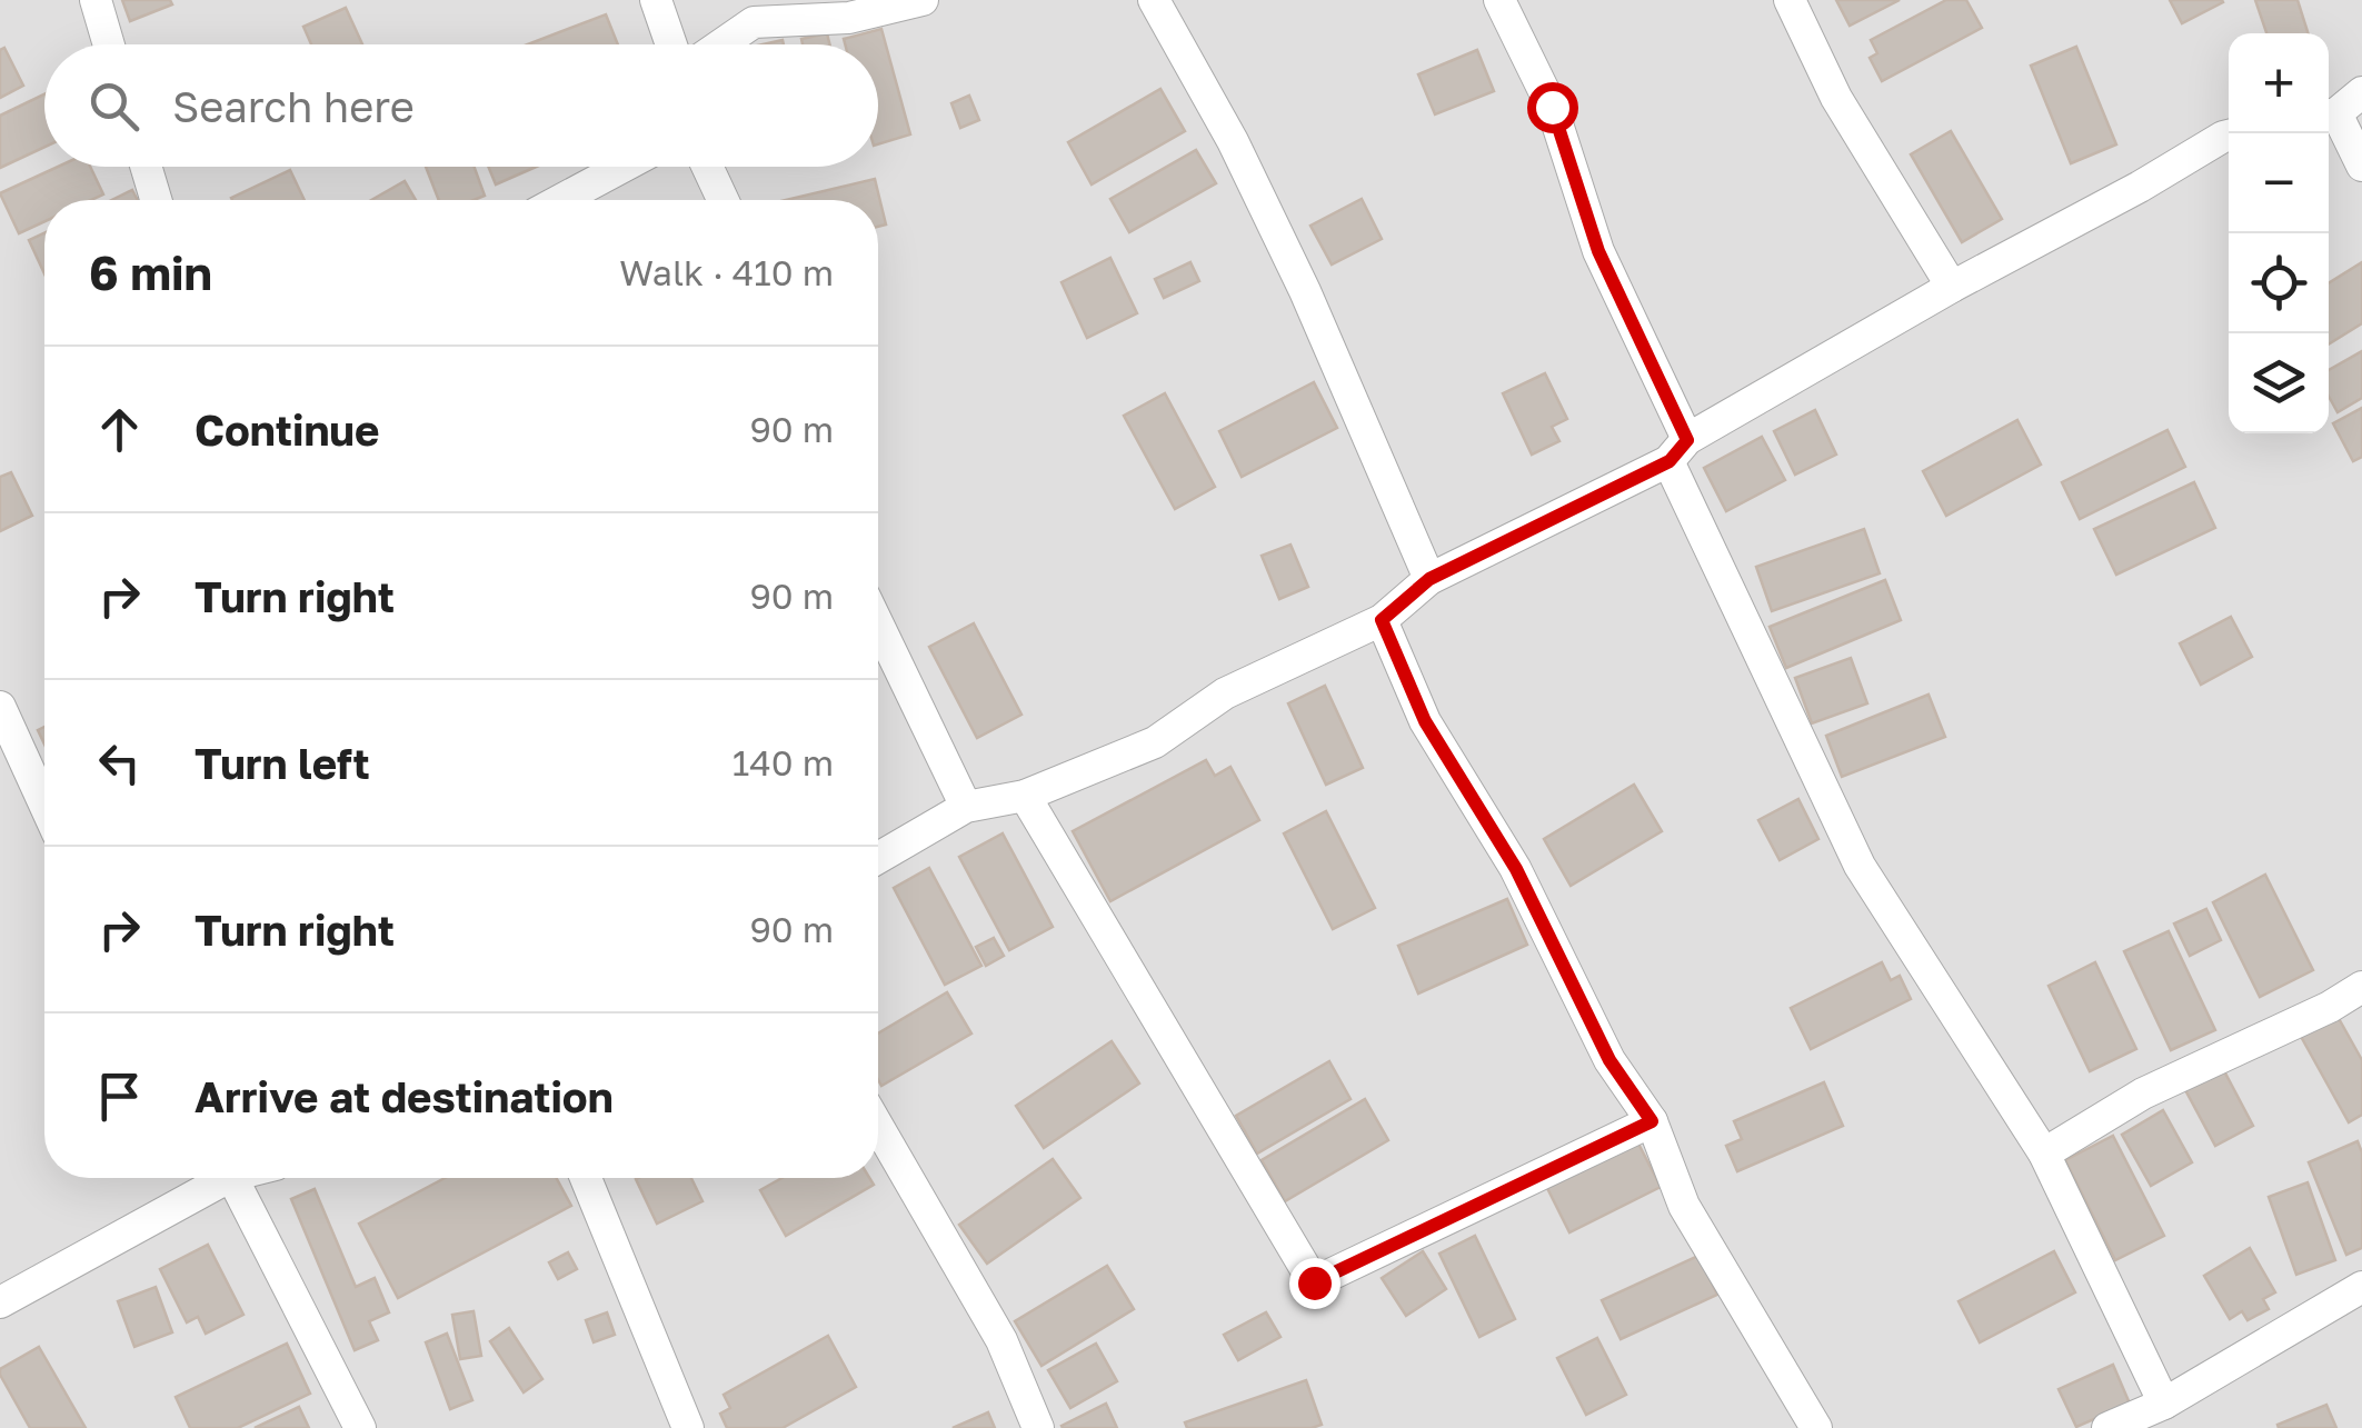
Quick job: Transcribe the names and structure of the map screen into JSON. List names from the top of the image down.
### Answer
{
  "page": {
    "map_buttons": ["+", "−"],
    "search": "Search here",
    "heading": ["6 min", "Walk · 410 m"],
    "list": [
      ["Continue", "90 m"],
      ["Turn right", "90 m"],
      ["Turn left", "140 m"],
      ["Turn right", "90 m"],
      "Arrive at destination"
    ]
  }
}
